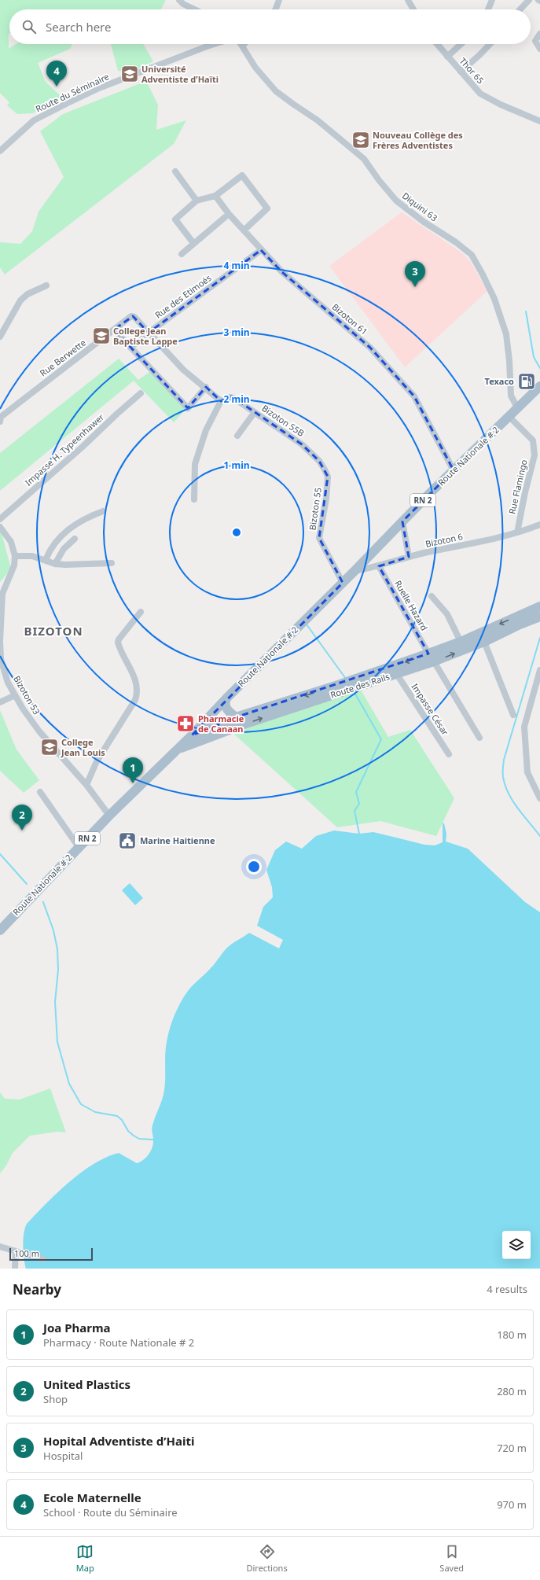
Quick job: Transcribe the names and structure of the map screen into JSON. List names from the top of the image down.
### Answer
{
  "streets": {
    "main road": ["Route Nationale # 2", "RN 2", "Route des Rails"],
    "street": [
      "Thor 65",
      "Route du Séminaire",
      "Diquini 63",
      "Rue des Etimoés",
      "Bizoton 61",
      "Rue Berwette",
      "Bizoton 55B",
      "Impasse H. Typeenhawer",
      "Rue Flamingo",
      "Bizoton 55",
      "Bizoton 6",
      "Ruelle Hazard",
      "Bizoton 53",
      "Impasse César"
    ]
  },
  "crossings": [
    ["Diquini 63", "Route Nationale # 2"],
    ["Rue des Etimoés", "Bizoton 61"],
    ["Rue des Etimoés", "Rue Berwette"],
    ["Bizoton 61", "Route Nationale # 2"],
    ["Rue Berwette", "Bizoton 55B"],
    ["Bizoton 55B", "Bizoton 55"],
    ["Route Nationale # 2", "Rue Flamingo"],
    ["Route Nationale # 2", "Bizoton 55"],
    ["Route Nationale # 2", "Bizoton 6"],
    ["Route Nationale # 2", "Route des Rails"],
    ["Route Nationale # 2", "Bizoton 53"],
    ["Rue Flamingo", "Bizoton 6"],
    ["Bizoton 6", "Ruelle Hazard"],
    ["Ruelle Hazard", "Route des Rails"],
    ["Route des Rails", "Impasse César"]
  ],
  "districts": ["BIZOTON"],
  "places": {
    "school or university": [
      "Université Adventiste d’Haïti",
      "Nouveau Collège des Frères Adventistes",
      "College Jean Baptiste Lappe",
      "College Jean Louis"
    ],
    "fuel station": ["Texaco"],
    "pharmacy": ["Pharmacie de Canaan"],
    "public building": ["Marine Haitienne"]
  },
  "scale_bar": "100 m",
  "page": {
    "search": "Search here",
    "pins": [
      "4",
      "3",
      "1",
      "2"
    ],
    "scale": "100 m",
    "heading": ["Nearby", "4 results"],
    "list": [
      {
        "mark": "1",
        "name": "Joa Pharma",
        "note": "Pharmacy · Route Nationale # 2",
        "value": "180 m"
      },
      {
        "mark": "2",
        "name": "United Plastics",
        "note": "Shop",
        "value": "280 m"
      },
      {
        "mark": "3",
        "name": "Hopital Adventiste d’Haiti",
        "note": "Hospital",
        "value": "720 m"
      },
      {
        "mark": "4",
        "name": "Ecole Maternelle",
        "note": "School · Route du Séminaire",
        "value": "970 m"
      }
    ],
    "nav": ["Map", "Directions", "Saved"]
  },
  "rings": [
    "4 min",
    "3 min",
    "2 min",
    "1 min"
  ]
}
